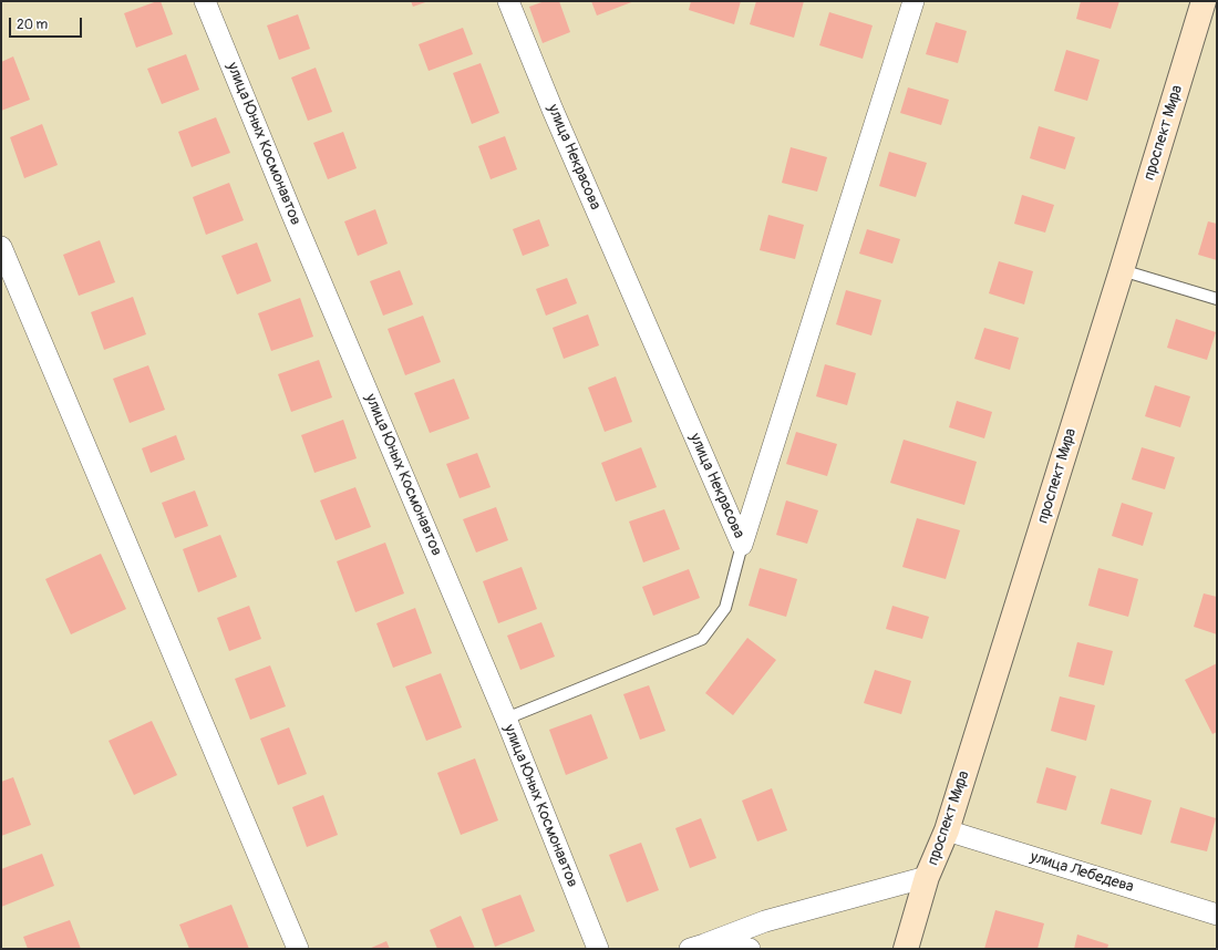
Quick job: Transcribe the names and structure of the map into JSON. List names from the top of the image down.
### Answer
{
  "streets": {
    "main road": ["проспект Мира"],
    "street": ["улица Юных Космонавтов", "улица Некрасова", "улица Лебедева"]
  },
  "crossings": [
    ["проспект Мира", "улица Лебедева"]
  ],
  "scale_bar": "20 m"
}
